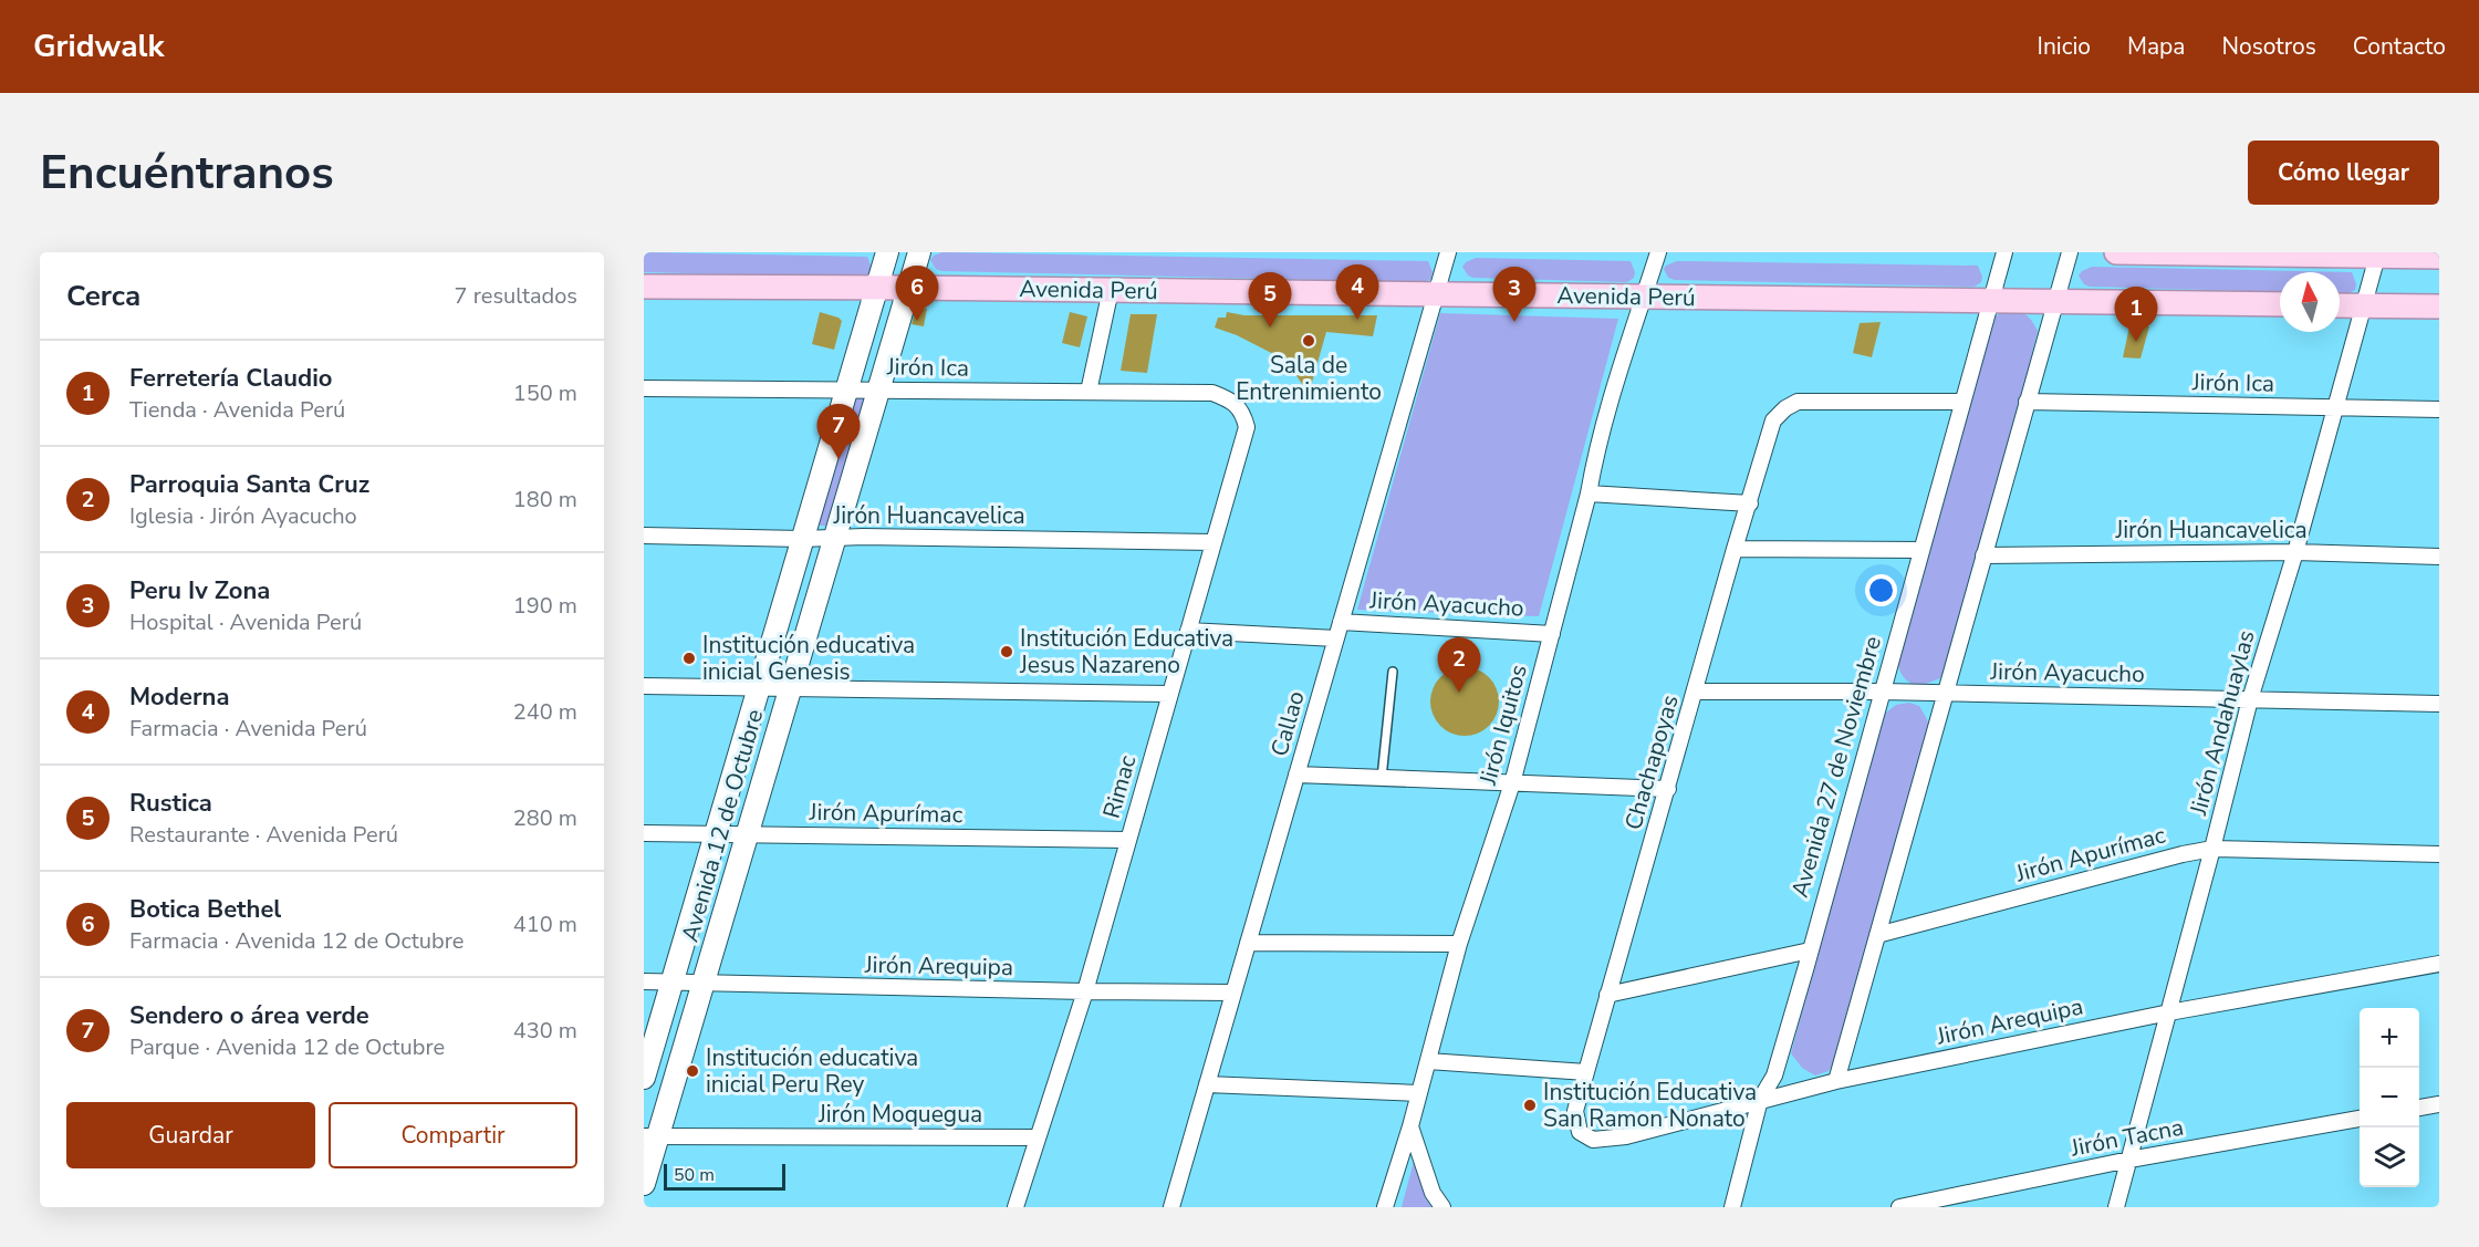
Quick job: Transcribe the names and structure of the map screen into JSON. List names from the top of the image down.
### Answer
{
  "streets": {
    "main road": ["Avenida Perú", "Avenida 12 de Octubre"],
    "street": [
      "Jirón Ica",
      "Jirón Huancavelica",
      "Jirón Ayacucho",
      "Jirón Andahuaylas",
      "Callao",
      "Jirón Iquitos",
      "Chachapoyas",
      "Avenida 27 de Noviembre",
      "Rimac",
      "Jirón Apurímac",
      "Jirón Arequipa",
      "Jirón Moquegua",
      "Jirón Tacna"
    ]
  },
  "crossings": [
    ["Avenida Perú", "Callao"],
    ["Avenida Perú", "Jirón Iquitos"],
    ["Avenida Perú", "Avenida 27 de Noviembre"],
    ["Avenida Perú", "Avenida 12 de Octubre"],
    ["Jirón Ica", "Jirón Andahuaylas"],
    ["Jirón Ica", "Rimac"],
    ["Jirón Ica", "Avenida 12 de Octubre"],
    ["Jirón Huancavelica", "Jirón Andahuaylas"],
    ["Jirón Huancavelica", "Rimac"],
    ["Jirón Huancavelica", "Avenida 12 de Octubre"],
    ["Jirón Ayacucho", "Jirón Andahuaylas"],
    ["Jirón Ayacucho", "Callao"],
    ["Jirón Ayacucho", "Jirón Iquitos"],
    ["Jirón Ayacucho", "Chachapoyas"],
    ["Jirón Ayacucho", "Avenida 27 de Noviembre"],
    ["Jirón Andahuaylas", "Jirón Apurímac"],
    ["Jirón Andahuaylas", "Jirón Arequipa"],
    ["Jirón Andahuaylas", "Jirón Tacna"],
    ["Callao", "Jirón Arequipa"],
    ["Chachapoyas", "Avenida 27 de Noviembre"],
    ["Chachapoyas", "Jirón Arequipa"],
    ["Avenida 27 de Noviembre", "Jirón Arequipa"],
    ["Rimac", "Jirón Apurímac"],
    ["Rimac", "Jirón Arequipa"],
    ["Rimac", "Jirón Moquegua"],
    ["Jirón Apurímac", "Avenida 12 de Octubre"],
    ["Avenida 12 de Octubre", "Jirón Arequipa"],
    ["Avenida 12 de Octubre", "Jirón Moquegua"]
  ],
  "places": [
    "Sala de Entrenimiento",
    "Institución Educativa Jesus Nazareno",
    "Institución educativa inicial Genesis",
    "Institución educativa inicial Peru Rey",
    "Institución Educativa San Ramon Nonato"
  ],
  "scale_bar": "50 m",
  "north": "top",
  "page": {
    "header": "Gridwalk",
    "nav": [
      "Inicio",
      "Mapa",
      "Nosotros",
      "Contacto"
    ],
    "buttons": [
      "Cómo llegar",
      ["Guardar", "Compartir"]
    ],
    "title": "Encuéntranos",
    "heading": ["Cerca", "7 resultados"],
    "pins": [
      "4",
      "6",
      "3",
      "5",
      "1",
      "7",
      "2"
    ],
    "list": [
      {
        "mark": "1",
        "name": "Ferretería Claudio",
        "note": "Tienda · Avenida Perú",
        "value": "150 m"
      },
      {
        "mark": "2",
        "name": "Parroquia Santa Cruz",
        "note": "Iglesia · Jirón Ayacucho",
        "value": "180 m"
      },
      {
        "mark": "3",
        "name": "Peru Iv Zona",
        "note": "Hospital · Avenida Perú",
        "value": "190 m"
      },
      {
        "mark": "4",
        "name": "Moderna",
        "note": "Farmacia · Avenida Perú",
        "value": "240 m"
      },
      {
        "mark": "5",
        "name": "Rustica",
        "note": "Restaurante · Avenida Perú",
        "value": "280 m"
      },
      {
        "mark": "6",
        "name": "Botica Bethel",
        "note": "Farmacia · Avenida 12 de Octubre",
        "value": "410 m"
      },
      {
        "mark": "7",
        "name": "Sendero o área verde",
        "note": "Parque · Avenida 12 de Octubre",
        "value": "430 m"
      }
    ],
    "map_buttons": ["+", "−"],
    "scale": "50 m"
  }
}
